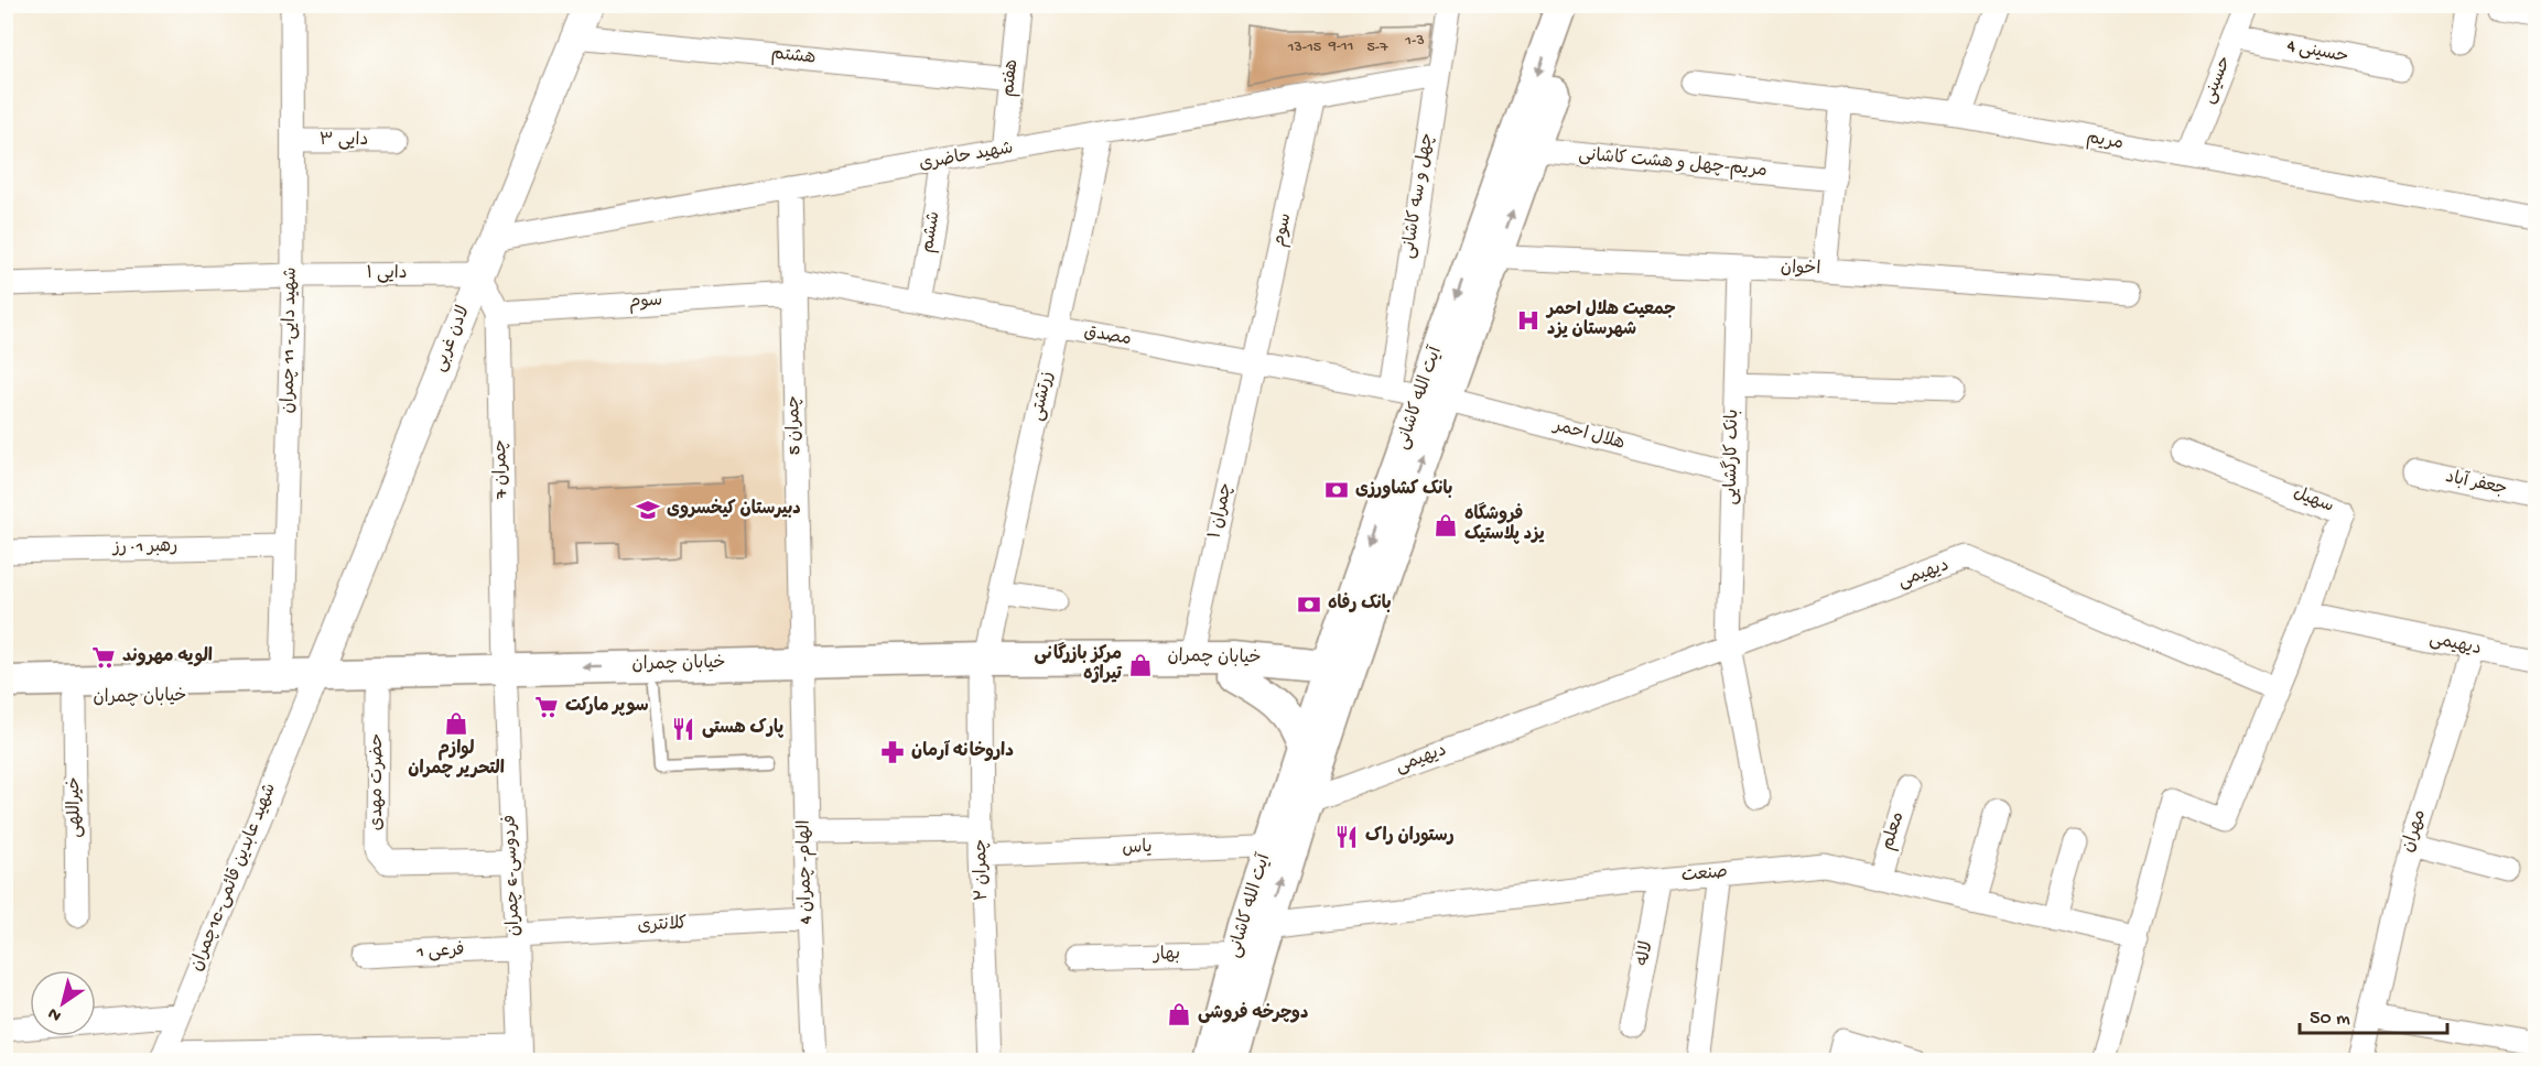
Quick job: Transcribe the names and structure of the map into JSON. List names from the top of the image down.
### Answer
{
  "streets": {
    "main road": ["آیت الله کاشانی", "خیابان چمران"],
    "street": [
      "حسینی 4",
      "هشتم",
      "هفتم",
      "حسینی",
      "دایی ۳",
      "مریم",
      "شهید حاضری",
      "مریم-چهل و هشت کاشانی",
      "چهل و سه کاشانی",
      "سوم",
      "ششم",
      "اخوان",
      "دایی ۱",
      "مصدق",
      "لادن غربی",
      "شهید دایی- 11 چمران",
      "زرتشتی",
      "چمران 5",
      "هلال احمر",
      "بانک کارگشایی",
      "چمران 7",
      "جعفر آباد",
      "سهیل",
      "چمران ۱",
      "رهبر 1- رز",
      "دیهیمی",
      "حضرت مهدی",
      "خیراللهی",
      "معلم",
      "مهران",
      "یاس",
      "چمران ۲",
      "الهام- چمران 4",
      "فردوسی-6 چمران",
      "صنعت",
      "شهید عابدین قائمی-10چمران",
      "کلانتری",
      "فرعی 1",
      "لاله",
      "بهار"
    ]
  },
  "crossings": [
    ["حسینی 4", "حسینی"],
    ["هشتم", "هفتم"],
    ["هشتم", "لادن غربی"],
    ["هفتم", "شهید حاضری"],
    ["حسینی", "مریم"],
    ["دایی ۳", "شهید دایی- 11 چمران"],
    ["شهید حاضری", "چهل و سه کاشانی"],
    ["شهید حاضری", "سوم"],
    ["شهید حاضری", "ششم"],
    ["شهید حاضری", "لادن غربی"],
    ["شهید حاضری", "زرتشتی"],
    ["شهید حاضری", "چمران 5"],
    ["مریم-چهل و هشت کاشانی", "آیت الله کاشانی"],
    ["چهل و سه کاشانی", "مصدق"],
    ["سوم", "مصدق"],
    ["سوم", "چمران 5"],
    ["سوم", "چمران 7"],
    ["سوم", "چمران ۱"],
    ["ششم", "مصدق"],
    ["اخوان", "آیت الله کاشانی"],
    ["اخوان", "بانک کارگشایی"],
    ["دایی ۱", "لادن غربی"],
    ["دایی ۱", "شهید دایی- 11 چمران"],
    ["دایی ۱", "چمران 7"],
    ["مصدق", "زرتشتی"],
    ["مصدق", "آیت الله کاشانی"],
    ["مصدق", "چمران 5"],
    ["مصدق", "هلال احمر"],
    ["مصدق", "چمران ۱"],
    ["لادن غربی", "چمران 7"],
    ["لادن غربی", "خیابان چمران"],
    ["لادن غربی", "شهید عابدین قائمی-10چمران"],
    ["شهید دایی- 11 چمران", "رهبر 1- رز"],
    ["شهید دایی- 11 چمران", "خیابان چمران"],
    ["زرتشتی", "خیابان چمران"],
    ["زرتشتی", "چمران ۲"],
    ["آیت الله کاشانی", "هلال احمر"],
    ["آیت الله کاشانی", "دیهیمی"],
    ["آیت الله کاشانی", "خیابان چمران"],
    ["آیت الله کاشانی", "یاس"],
    ["آیت الله کاشانی", "صنعت"],
    ["آیت الله کاشانی", "بهار"],
    ["چمران 5", "خیابان چمران"],
    ["چمران 5", "الهام- چمران 4"],
    ["هلال احمر", "بانک کارگشایی"],
    ["بانک کارگشایی", "دیهیمی"],
    ["چمران 7", "خیابان چمران"],
    ["چمران 7", "فردوسی-6 چمران"],
    ["سهیل", "دیهیمی"],
    ["چمران ۱", "خیابان چمران"],
    ["دیهیمی", "مهران"],
    ["خیابان چمران", "حضرت مهدی"],
    ["خیابان چمران", "خیراللهی"],
    ["خیابان چمران", "چمران ۲"],
    ["خیابان چمران", "الهام- چمران 4"],
    ["خیابان چمران", "فردوسی-6 چمران"],
    ["خیابان چمران", "شهید عابدین قائمی-10چمران"],
    ["حضرت مهدی", "فردوسی-6 چمران"],
    ["معلم", "صنعت"],
    ["یاس", "چمران ۲"],
    ["الهام- چمران 4", "کلانتری"],
    ["فردوسی-6 چمران", "کلانتری"],
    ["فردوسی-6 چمران", "فرعی 1"],
    ["صنعت", "لاله"],
    ["صنعت", "بهار"],
    ["کلانتری", "فرعی 1"]
  ],
  "places": {
    "hospital": ["جمعیت هلال احمر شهرستان یزد"],
    "bank": ["بانک کشاورزی", "بانک رفاه"],
    "school or university": ["دبیرستان کیخسروی"],
    "shop": [
      "فروشگاه یزد پلاستیک",
      "مرکز بازرگانی تیراژه",
      "لوازم التحریر چمران",
      "دوچرخه فروشی"
    ],
    "supermarket": ["الویه مهروند", "سوپر مارکت"],
    "restaurant": ["پارک هستی", "رستوران راک"],
    "pharmacy": ["داروخانه آرمان"]
  },
  "house_numbers": [
    "1-3",
    "9-11",
    "13-15",
    "5-7"
  ],
  "scale_bar": "50 m",
  "north": "bottom left"
}
